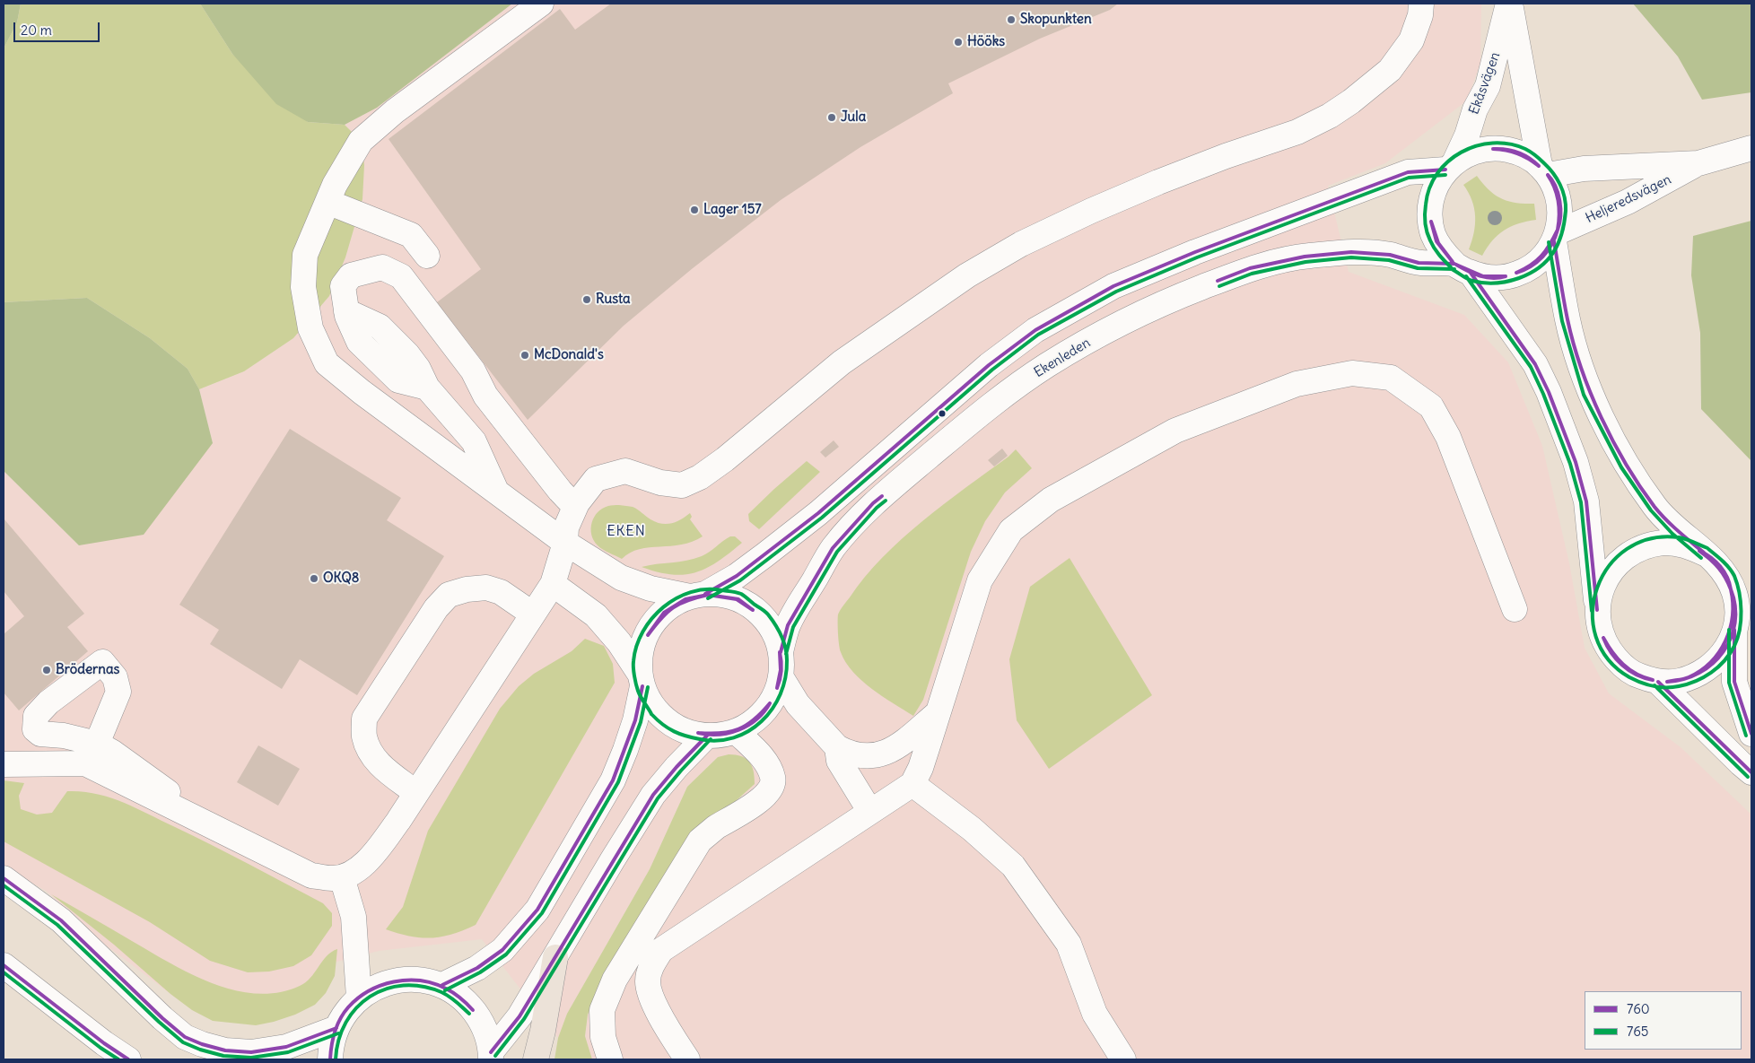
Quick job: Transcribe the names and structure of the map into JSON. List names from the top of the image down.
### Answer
{
  "streets": {
    "street": ["Ekåsvägen", "Heljeredsvägen", "Ekenleden"]
  },
  "crossings": [
    ["Ekåsvägen", "Heljeredsvägen"],
    ["Ekåsvägen", "Ekenleden"],
    ["Heljeredsvägen", "Ekenleden"]
  ],
  "districts": ["EKEN"],
  "places": [
    "Skopunkten",
    "Hööks",
    "Jula",
    "Lager 157",
    "Rusta",
    "McDonald's",
    "OKQ8",
    "Brödernas"
  ],
  "lines": ["transit line 765", "transit line 760"],
  "legend": ["760", "765"],
  "scale_bar": "20 m"
}
